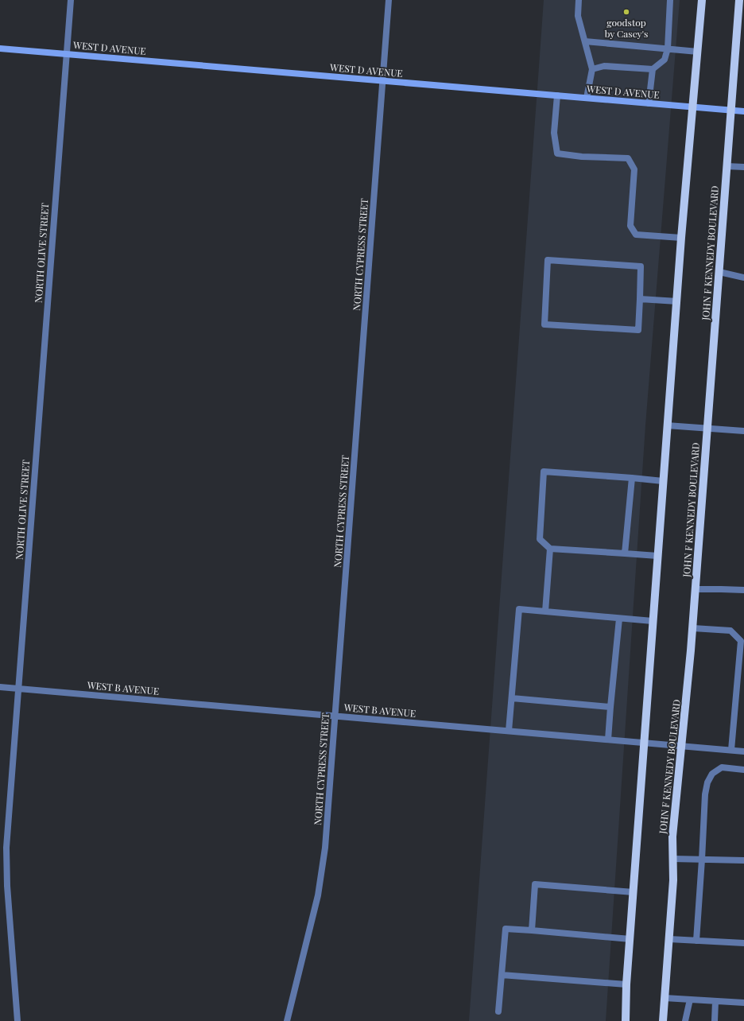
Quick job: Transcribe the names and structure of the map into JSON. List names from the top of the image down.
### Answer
{
  "streets": {
    "main road": ["JOHN F KENNEDY BOULEVARD"],
    "street": [
      "WEST D AVENUE",
      "NORTH OLIVE STREET",
      "NORTH CYPRESS STREET",
      "WEST B AVENUE"
    ]
  },
  "crossings": [
    ["WEST D AVENUE", "NORTH OLIVE STREET"],
    ["WEST D AVENUE", "JOHN F KENNEDY BOULEVARD"],
    ["WEST D AVENUE", "NORTH CYPRESS STREET"],
    ["NORTH OLIVE STREET", "WEST B AVENUE"],
    ["JOHN F KENNEDY BOULEVARD", "WEST B AVENUE"],
    ["NORTH CYPRESS STREET", "WEST B AVENUE"]
  ],
  "places": ["goodstop by Casey's"]
}
